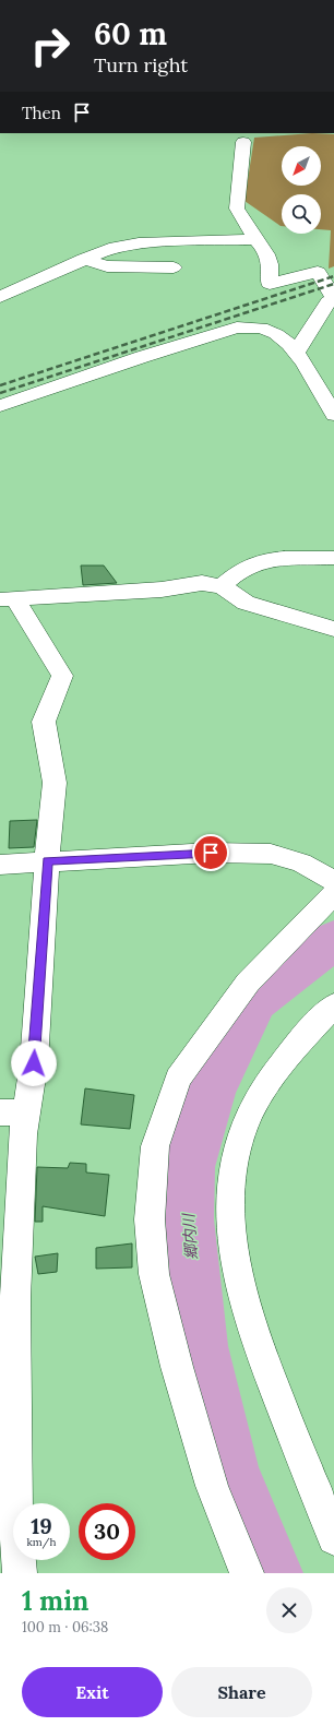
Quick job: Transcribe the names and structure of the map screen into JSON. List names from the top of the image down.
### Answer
{
  "water": ["郷内川"],
  "north": "bottom left",
  "page": {
    "turn": ["60 m", "Turn right"],
    "then": "Then",
    "speed": "19 km/h",
    "limit": "30",
    "heading": ["1 min", "100 m · 06:38"],
    "buttons": ["Exit", "Share"]
  }
}
